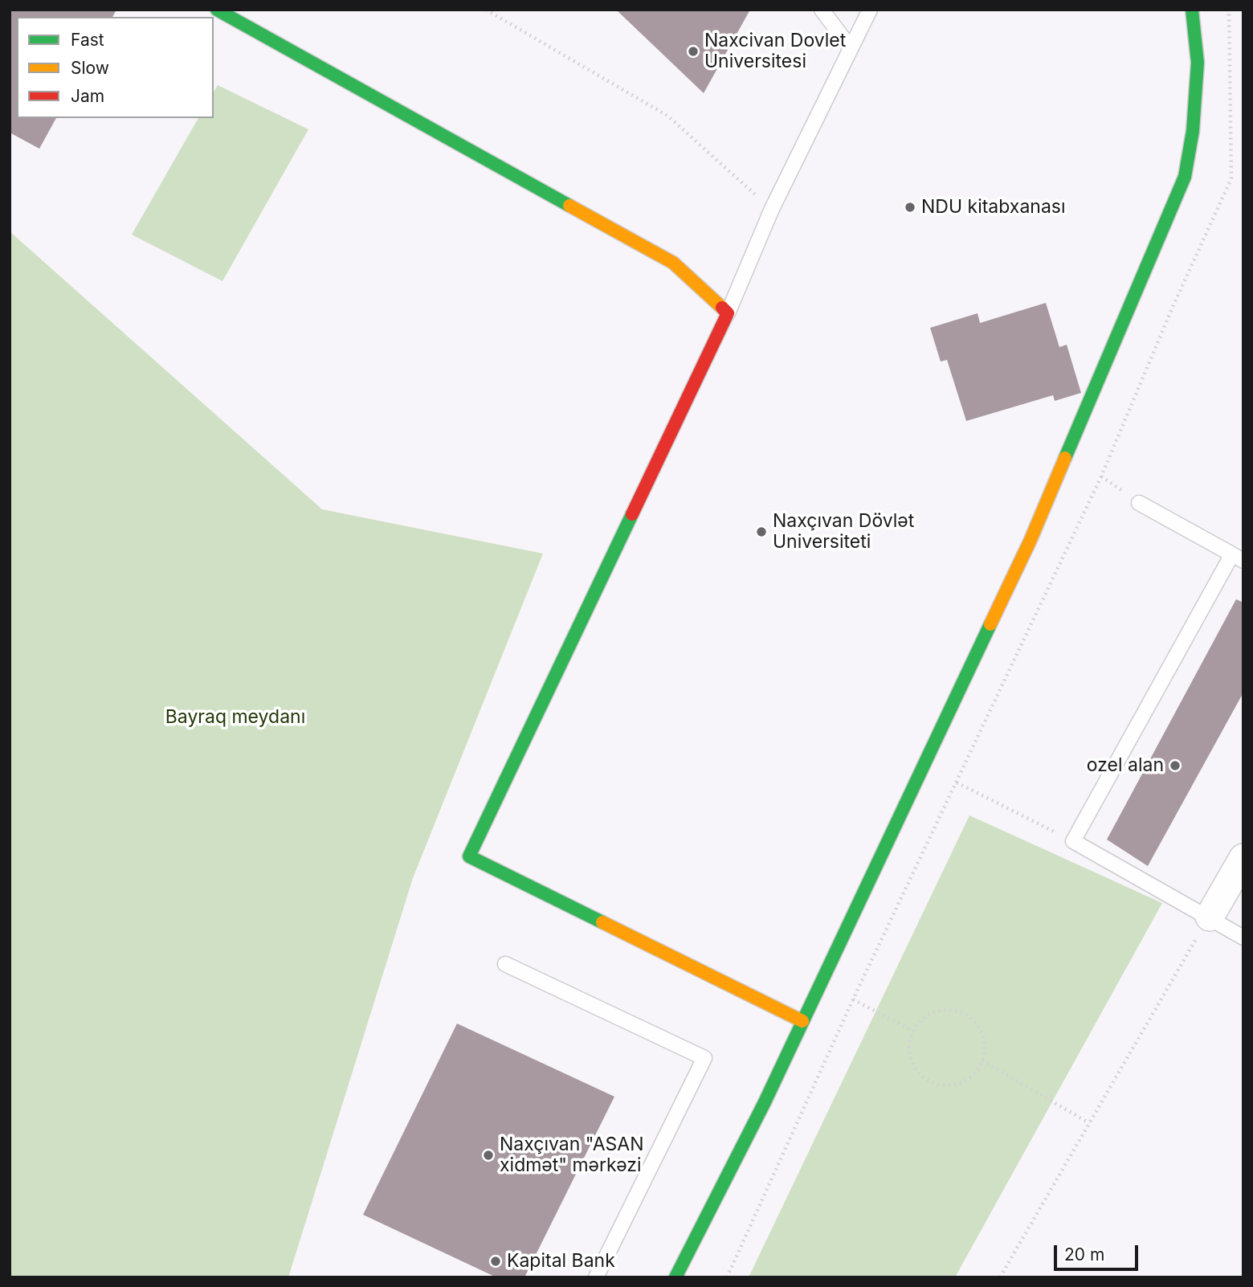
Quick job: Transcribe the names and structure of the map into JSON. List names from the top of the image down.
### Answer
{
  "parks": ["Bayraq meydanı"],
  "places": [
    "Naxcivan Dovlet Universitesi",
    "NDU kitabxanası",
    "Naxçıvan Dövlət Universiteti",
    "ozel alan",
    "Naxçıvan \"ASAN xidmət\" mərkəzi",
    "Kapital Bank"
  ],
  "legend": ["Fast", "Slow", "Jam"],
  "scale_bar": "20 m"
}
